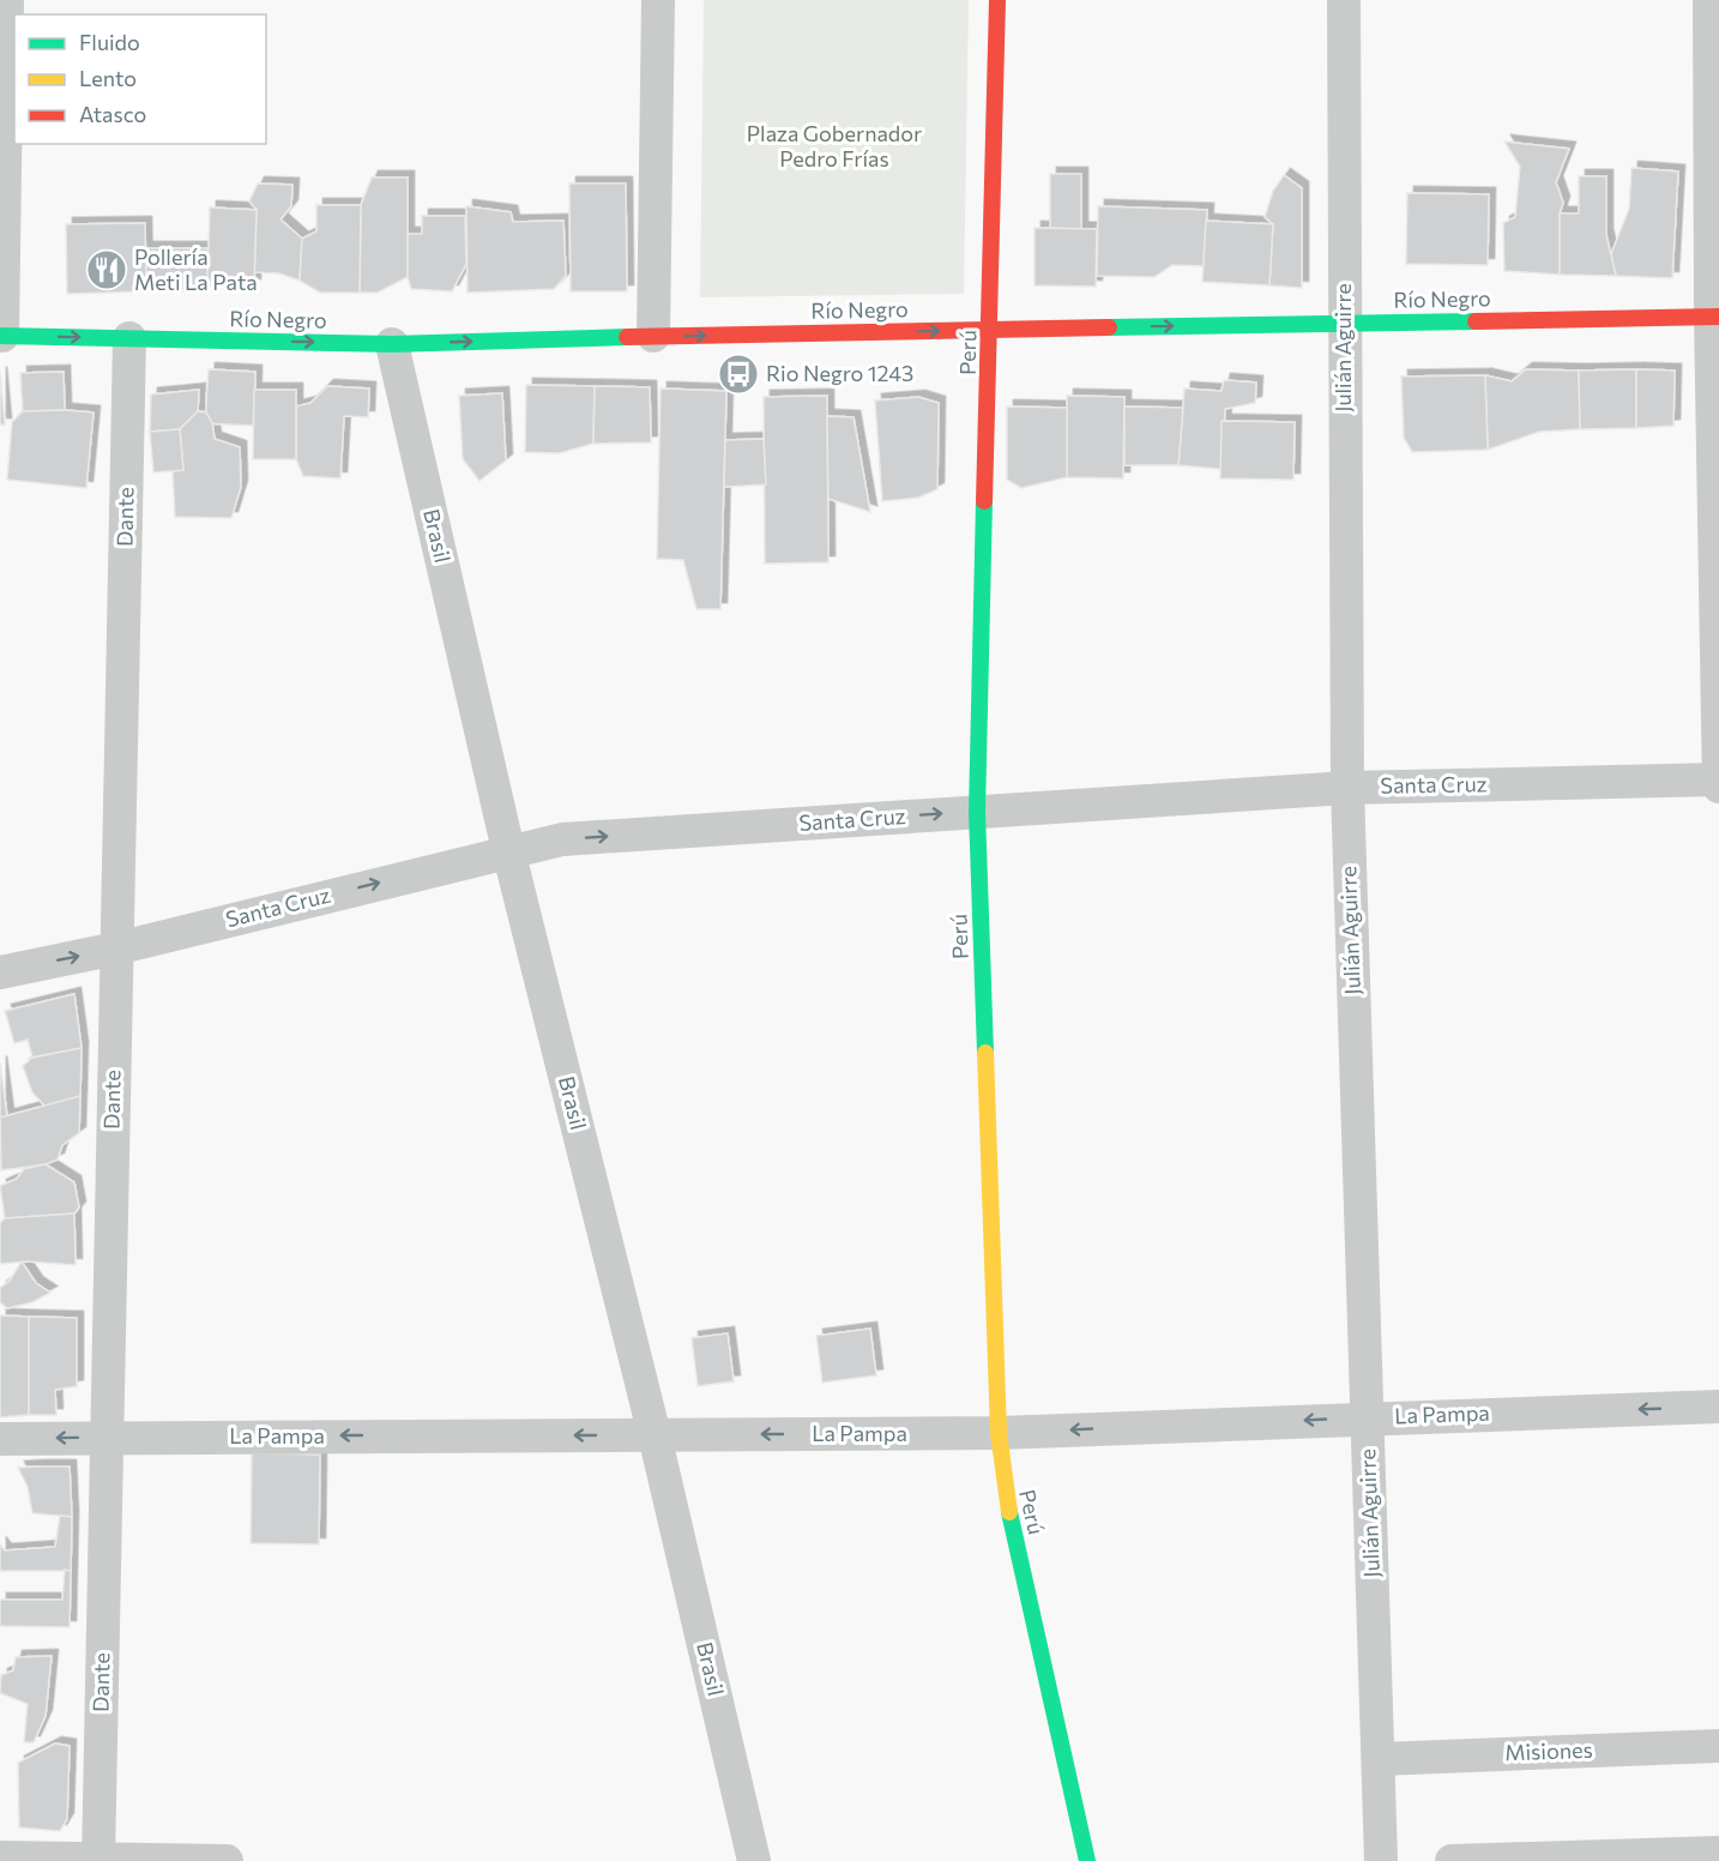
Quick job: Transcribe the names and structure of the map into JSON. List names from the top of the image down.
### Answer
{
  "streets": {
    "street": [
      "Río Negro",
      "Julián Aguirre",
      "Perú",
      "Dante",
      "Brasil",
      "Santa Cruz",
      "La Pampa",
      "Misiones"
    ]
  },
  "crossings": [
    ["Río Negro", "Julián Aguirre"],
    ["Río Negro", "Perú"],
    ["Río Negro", "Dante"],
    ["Río Negro", "Brasil"],
    ["Julián Aguirre", "Santa Cruz"],
    ["Julián Aguirre", "La Pampa"],
    ["Julián Aguirre", "Misiones"],
    ["Perú", "Santa Cruz"],
    ["Perú", "La Pampa"],
    ["Dante", "Santa Cruz"],
    ["Dante", "La Pampa"],
    ["Brasil", "Santa Cruz"],
    ["Brasil", "La Pampa"]
  ],
  "one_way": ["Río Negro", "Santa Cruz", "La Pampa"],
  "parks": ["Plaza Gobernador Pedro Frías"],
  "places": {
    "restaurant": ["Pollería Meti La Pata"],
    "bus stop": ["Rio Negro 1243"]
  },
  "legend": ["Fluido", "Lento", "Atasco"]
}
